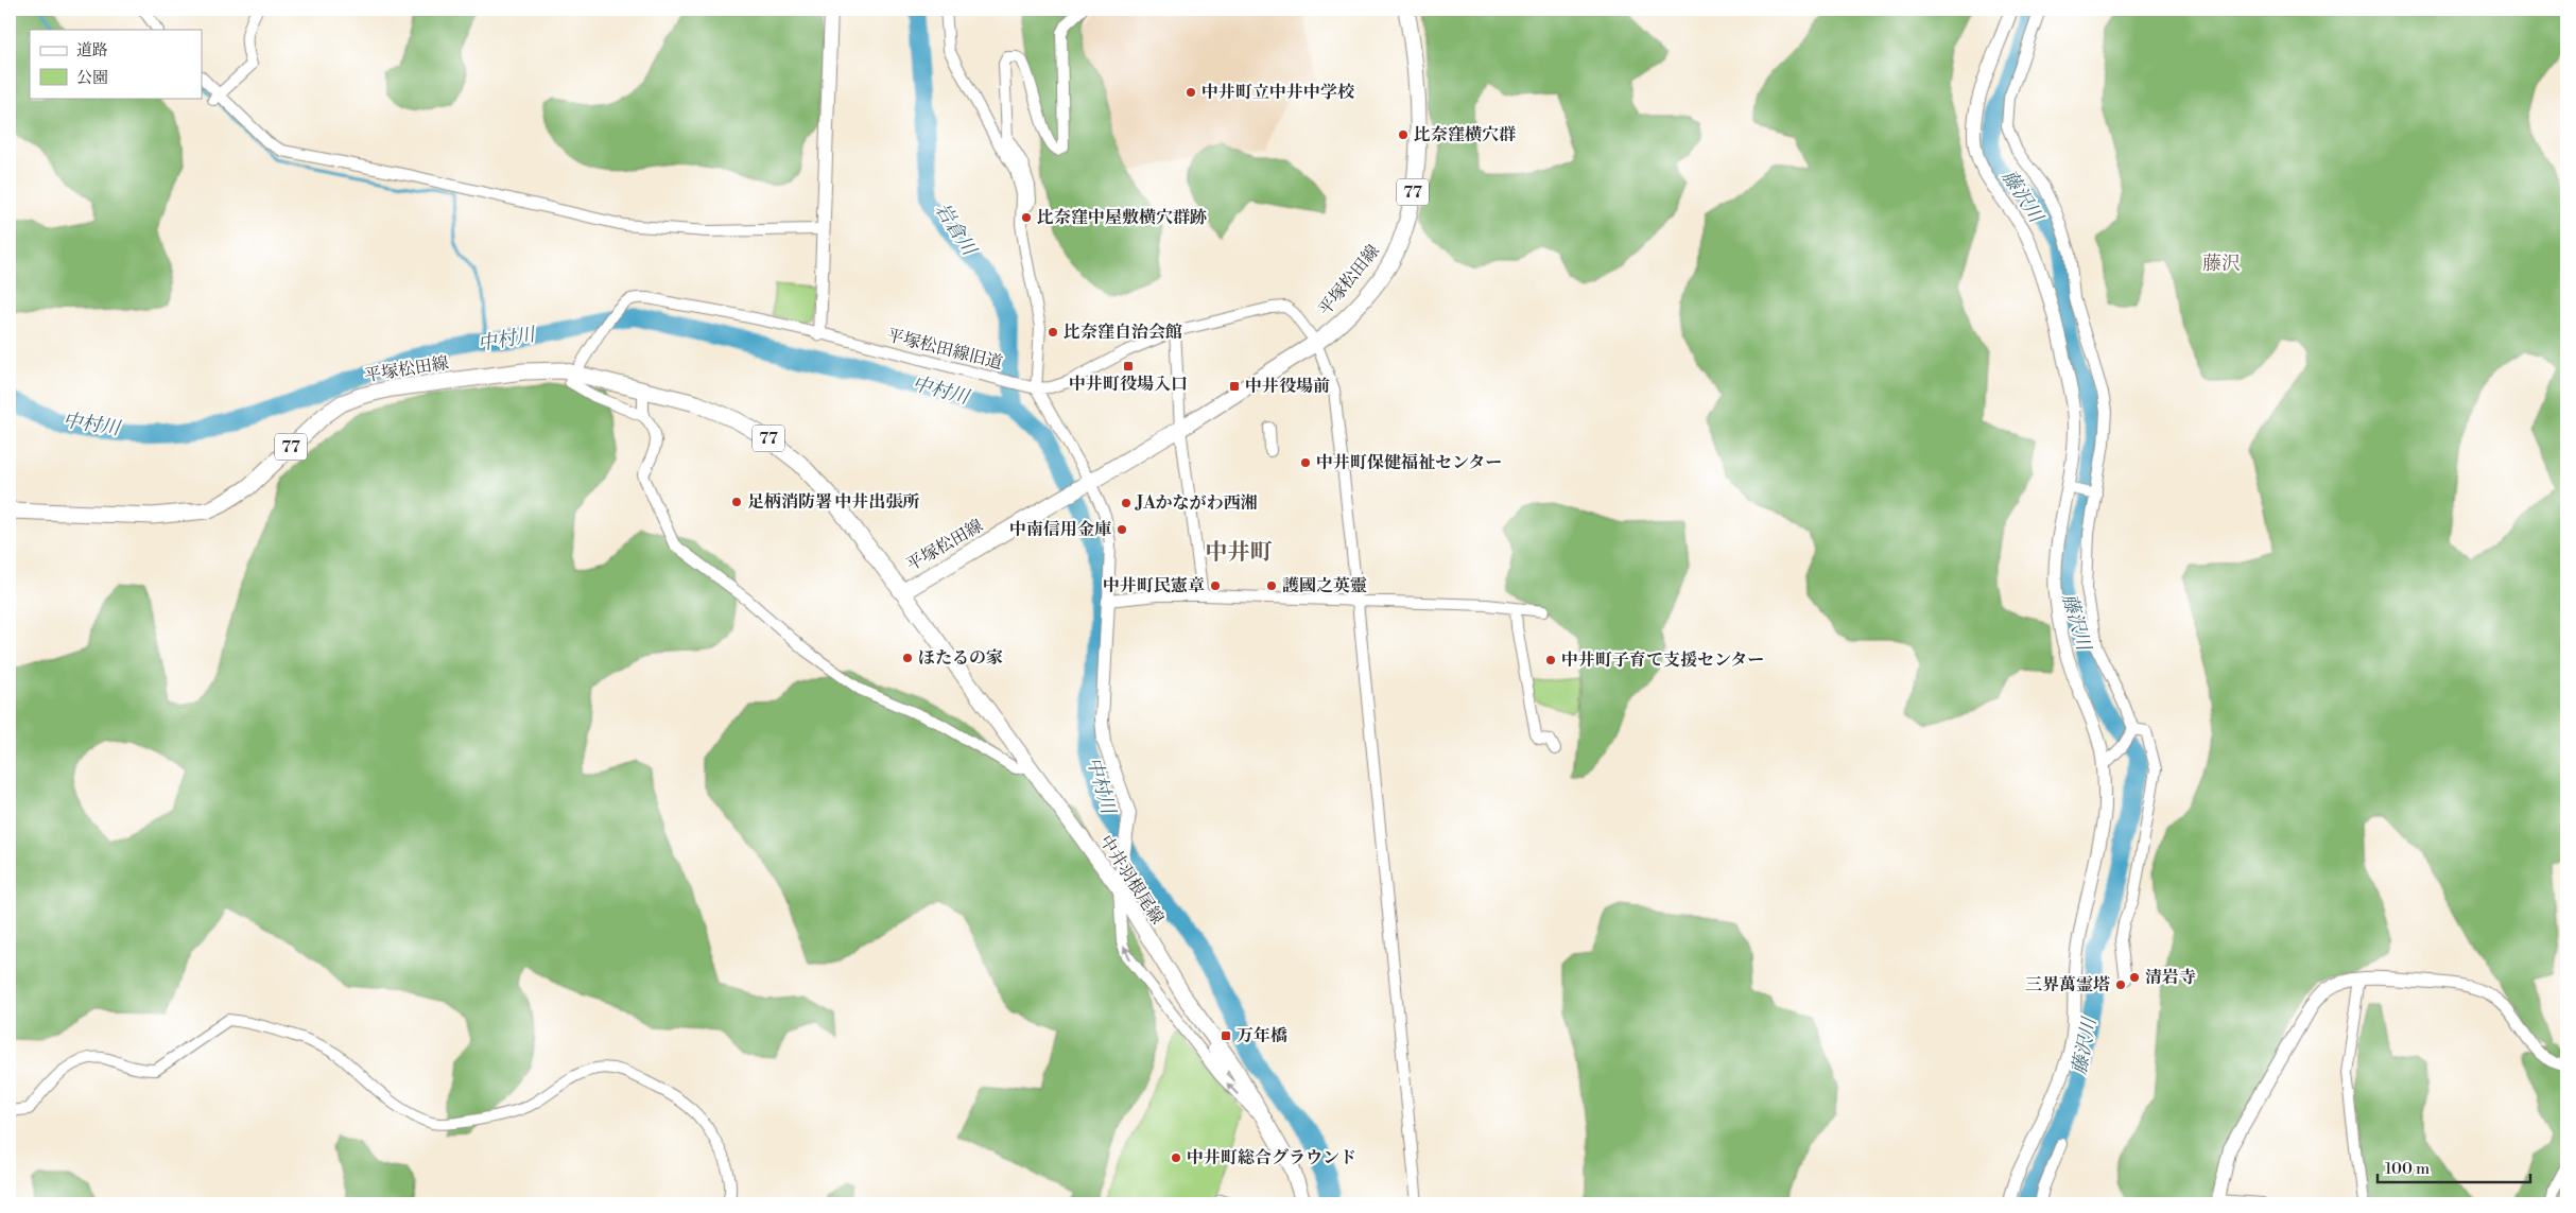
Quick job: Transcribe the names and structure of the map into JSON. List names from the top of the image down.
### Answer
{
  "streets": {
    "main road": ["77", "平塚松田線", "中井羽根尾線"],
    "street": ["平塚松田線旧道"]
  },
  "crossings": [
    ["平塚松田線", "平塚松田線旧道"],
    ["平塚松田線", "中井羽根尾線"]
  ],
  "districts": ["藤沢", "中井町"],
  "water": ["藤沢川", "岩倉川", "中村川"],
  "places": {
    "other": [
      "中井町立中井中学校",
      "比奈窪横穴群",
      "比奈窪中屋敷横穴群跡",
      "比奈窪自治会館",
      "中井町保健福祉センター",
      "足柄消防署 中井出張所",
      "JAかながわ西湘",
      "中南信用金庫",
      "中井町民憲章",
      "護國之英靈",
      "ほたるの家",
      "中井町子育て支援センター",
      "清岩寺",
      "三界萬霊塔",
      "中井町総合グラウンド"
    ],
    "transit": ["中井町役場入口", "中井役場前", "万年橋"]
  },
  "legend": ["道路", "公園"],
  "scale_bar": "100 m"
}
